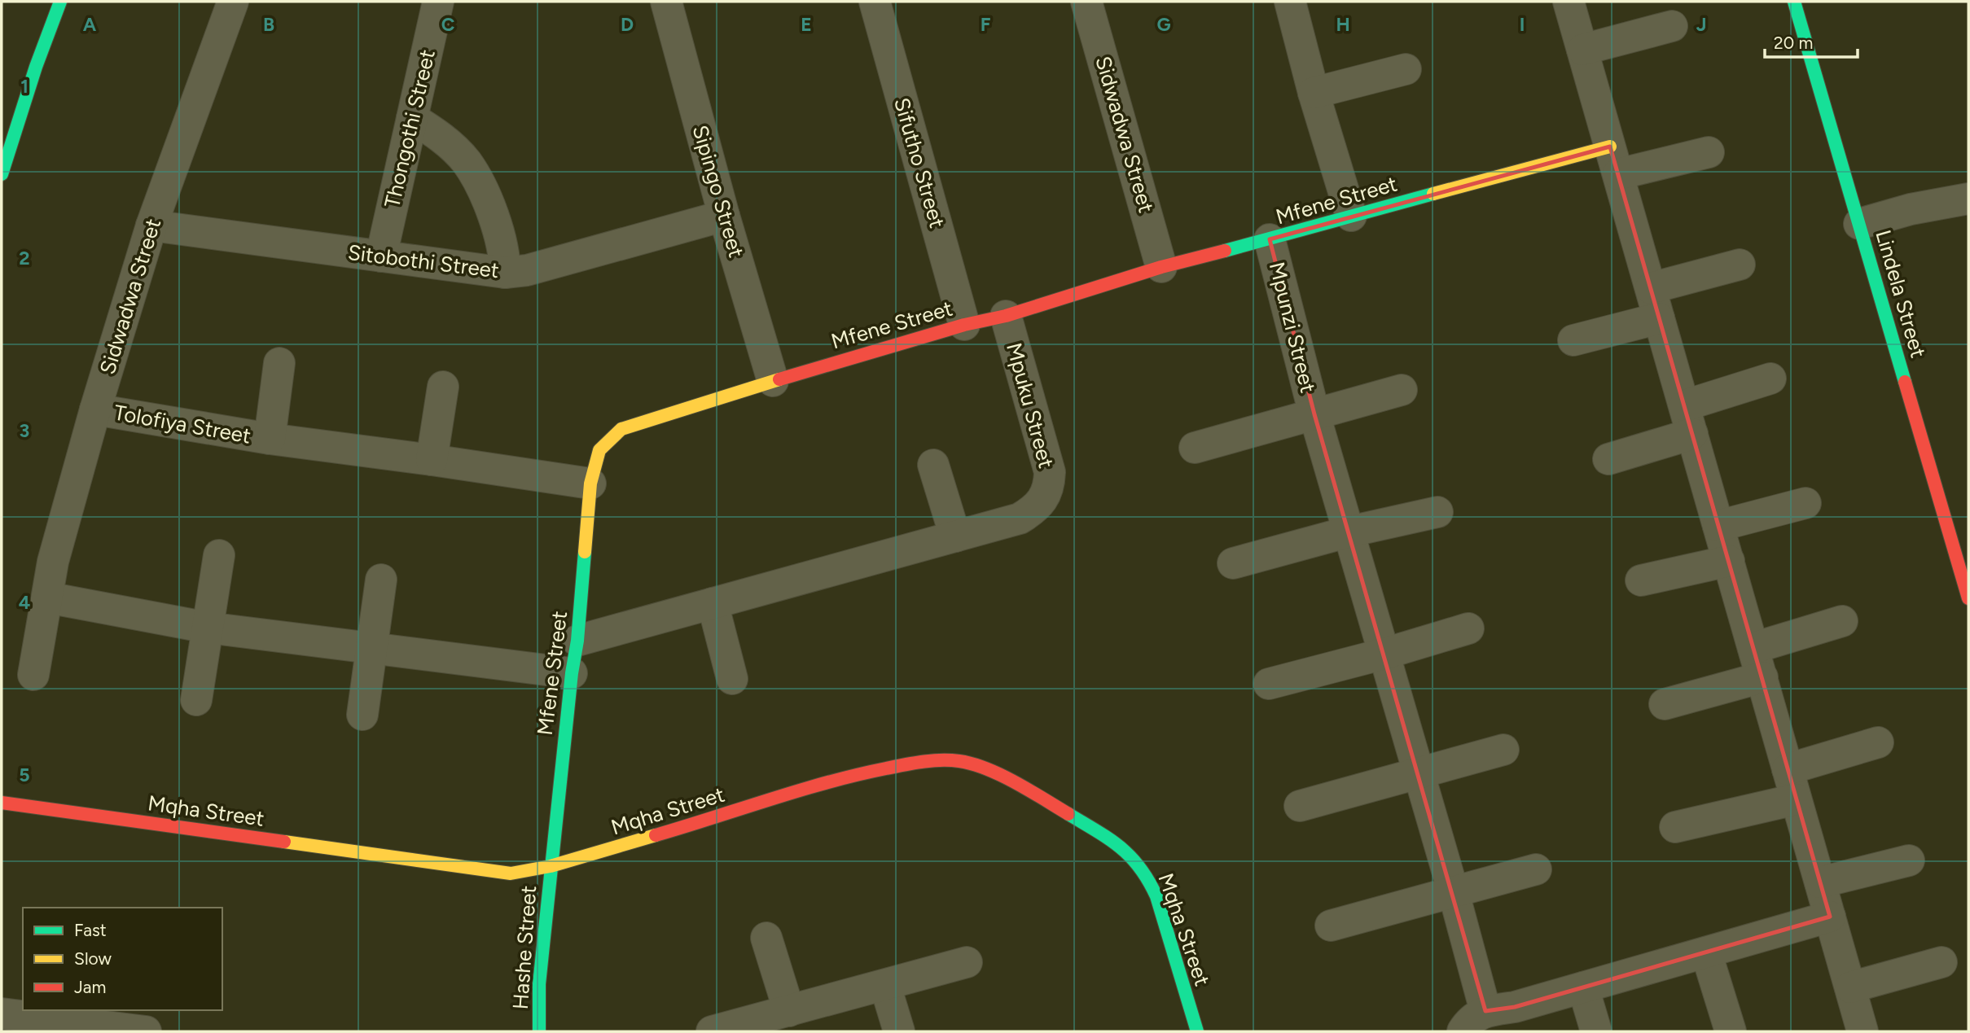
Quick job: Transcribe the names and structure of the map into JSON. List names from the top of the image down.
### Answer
{
  "streets": {
    "street": [
      "Thongothi Street",
      "Sidwadwa Street",
      "Sifutho Street",
      "Sipingo Street",
      "Mfene Street",
      "Sitobothi Street",
      "Lindela Street",
      "Mpunzi Street",
      "Mpuku Street",
      "Tolofiya Street",
      "Mqha Street",
      "Hashe Street"
    ]
  },
  "crossings": [
    ["Thongothi Street", "Sitobothi Street"],
    ["Sidwadwa Street", "Mfene Street"],
    ["Sidwadwa Street", "Sitobothi Street"],
    ["Sidwadwa Street", "Tolofiya Street"],
    ["Sifutho Street", "Mfene Street"],
    ["Sipingo Street", "Mfene Street"],
    ["Sipingo Street", "Sitobothi Street"],
    ["Mfene Street", "Mpunzi Street"],
    ["Mfene Street", "Mpuku Street"],
    ["Mfene Street", "Tolofiya Street"],
    ["Mfene Street", "Mqha Street"],
    ["Mfene Street", "Hashe Street"],
    ["Mqha Street", "Hashe Street"]
  ],
  "legend": ["Fast", "Slow", "Jam"],
  "scale_bar": "20 m",
  "grid": {
    "columns": [
      "A",
      "B",
      "C",
      "D",
      "E",
      "F",
      "G",
      "H",
      "I",
      "J"
    ],
    "rows": [
      "1",
      "2",
      "3",
      "4",
      "5"
    ]
  }
}
